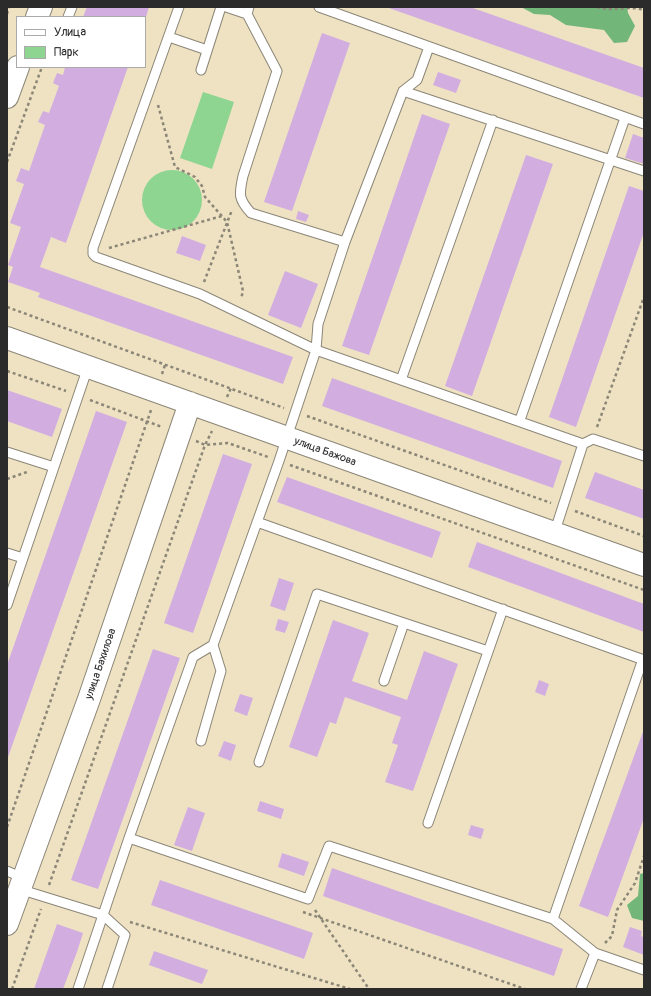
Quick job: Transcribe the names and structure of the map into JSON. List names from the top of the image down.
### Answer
{
  "streets": {
    "street": ["улица Бажова", "улица Бахилова"]
  },
  "crossings": [
    ["улица Бажова", "улица Бахилова"]
  ],
  "legend": ["Улица", "Парк"]
}
